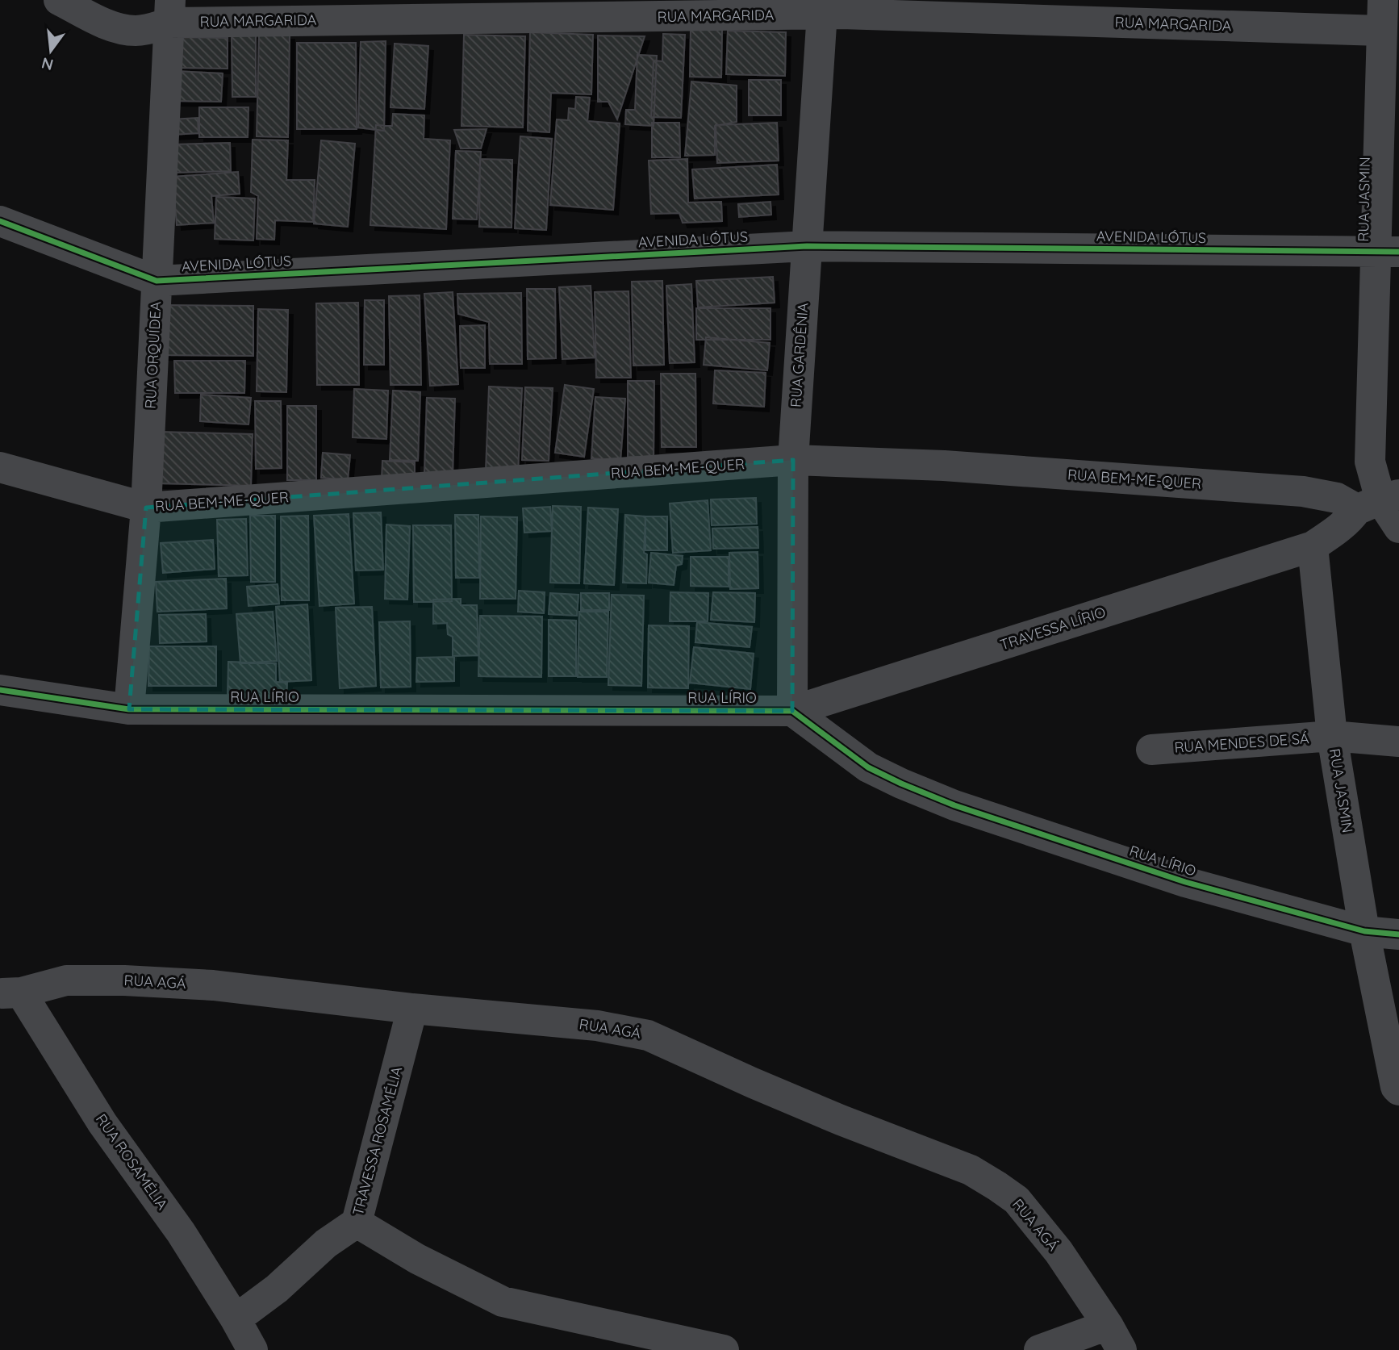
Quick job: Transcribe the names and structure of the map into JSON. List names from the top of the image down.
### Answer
{
  "streets": {
    "street": [
      "RUA MARGARIDA",
      "RUA JASMIN",
      "AVENIDA LÓTUS",
      "RUA ORQUÍDEA",
      "RUA GARDÊNIA",
      "RUA BEM-ME-QUER",
      "TRAVESSA LÍRIO",
      "RUA LÍRIO",
      "RUA MENDES DE SÁ",
      "RUA AGÁ",
      "TRAVESSA ROSAMÉLIA",
      "RUA ROSAMÉLIA"
    ]
  },
  "crossings": [
    ["RUA MARGARIDA", "RUA JASMIN"],
    ["RUA MARGARIDA", "RUA ORQUÍDEA"],
    ["RUA MARGARIDA", "RUA GARDÊNIA"],
    ["RUA JASMIN", "AVENIDA LÓTUS"],
    ["RUA JASMIN", "RUA BEM-ME-QUER"],
    ["RUA JASMIN", "TRAVESSA LÍRIO"],
    ["RUA JASMIN", "RUA LÍRIO"],
    ["RUA JASMIN", "RUA MENDES DE SÁ"],
    ["AVENIDA LÓTUS", "RUA ORQUÍDEA"],
    ["AVENIDA LÓTUS", "RUA GARDÊNIA"],
    ["RUA ORQUÍDEA", "RUA BEM-ME-QUER"],
    ["RUA ORQUÍDEA", "RUA LÍRIO"],
    ["RUA GARDÊNIA", "RUA BEM-ME-QUER"],
    ["RUA GARDÊNIA", "TRAVESSA LÍRIO"],
    ["RUA GARDÊNIA", "RUA LÍRIO"],
    ["TRAVESSA LÍRIO", "RUA LÍRIO"],
    ["RUA AGÁ", "TRAVESSA ROSAMÉLIA"],
    ["RUA AGÁ", "RUA ROSAMÉLIA"],
    ["TRAVESSA ROSAMÉLIA", "RUA ROSAMÉLIA"]
  ],
  "north": "bottom"
}
